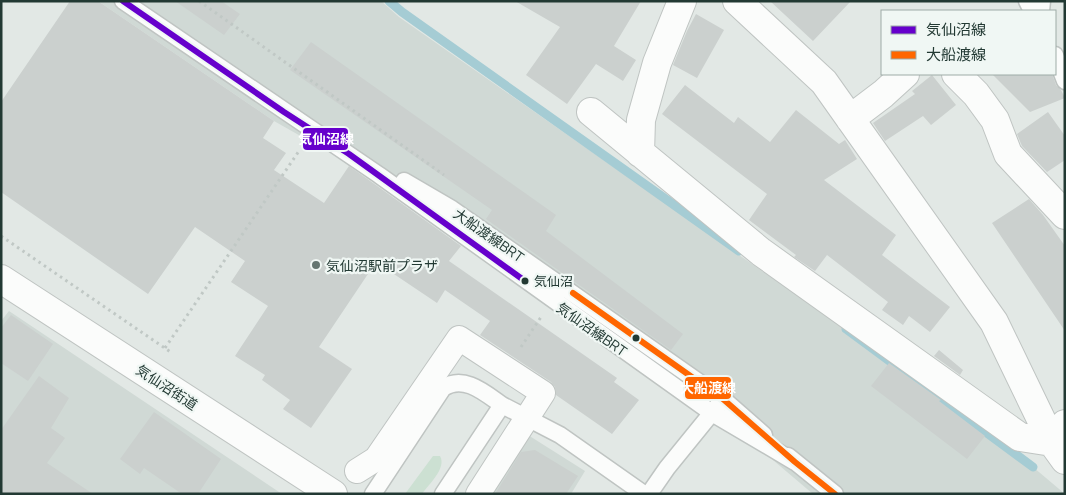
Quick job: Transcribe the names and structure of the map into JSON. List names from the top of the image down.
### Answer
{
  "streets": {
    "street": ["気仙沼街道"],
    "lane": ["大船渡線BRT", "気仙沼線BRT"]
  },
  "crossings": [
    ["大船渡線BRT", "気仙沼線BRT"]
  ],
  "places": ["気仙沼駅前プラザ", "気仙沼"],
  "lines": ["transit line 気仙沼線", "transit line 大船渡線"],
  "legend": ["気仙沼線", "大船渡線"]
}
